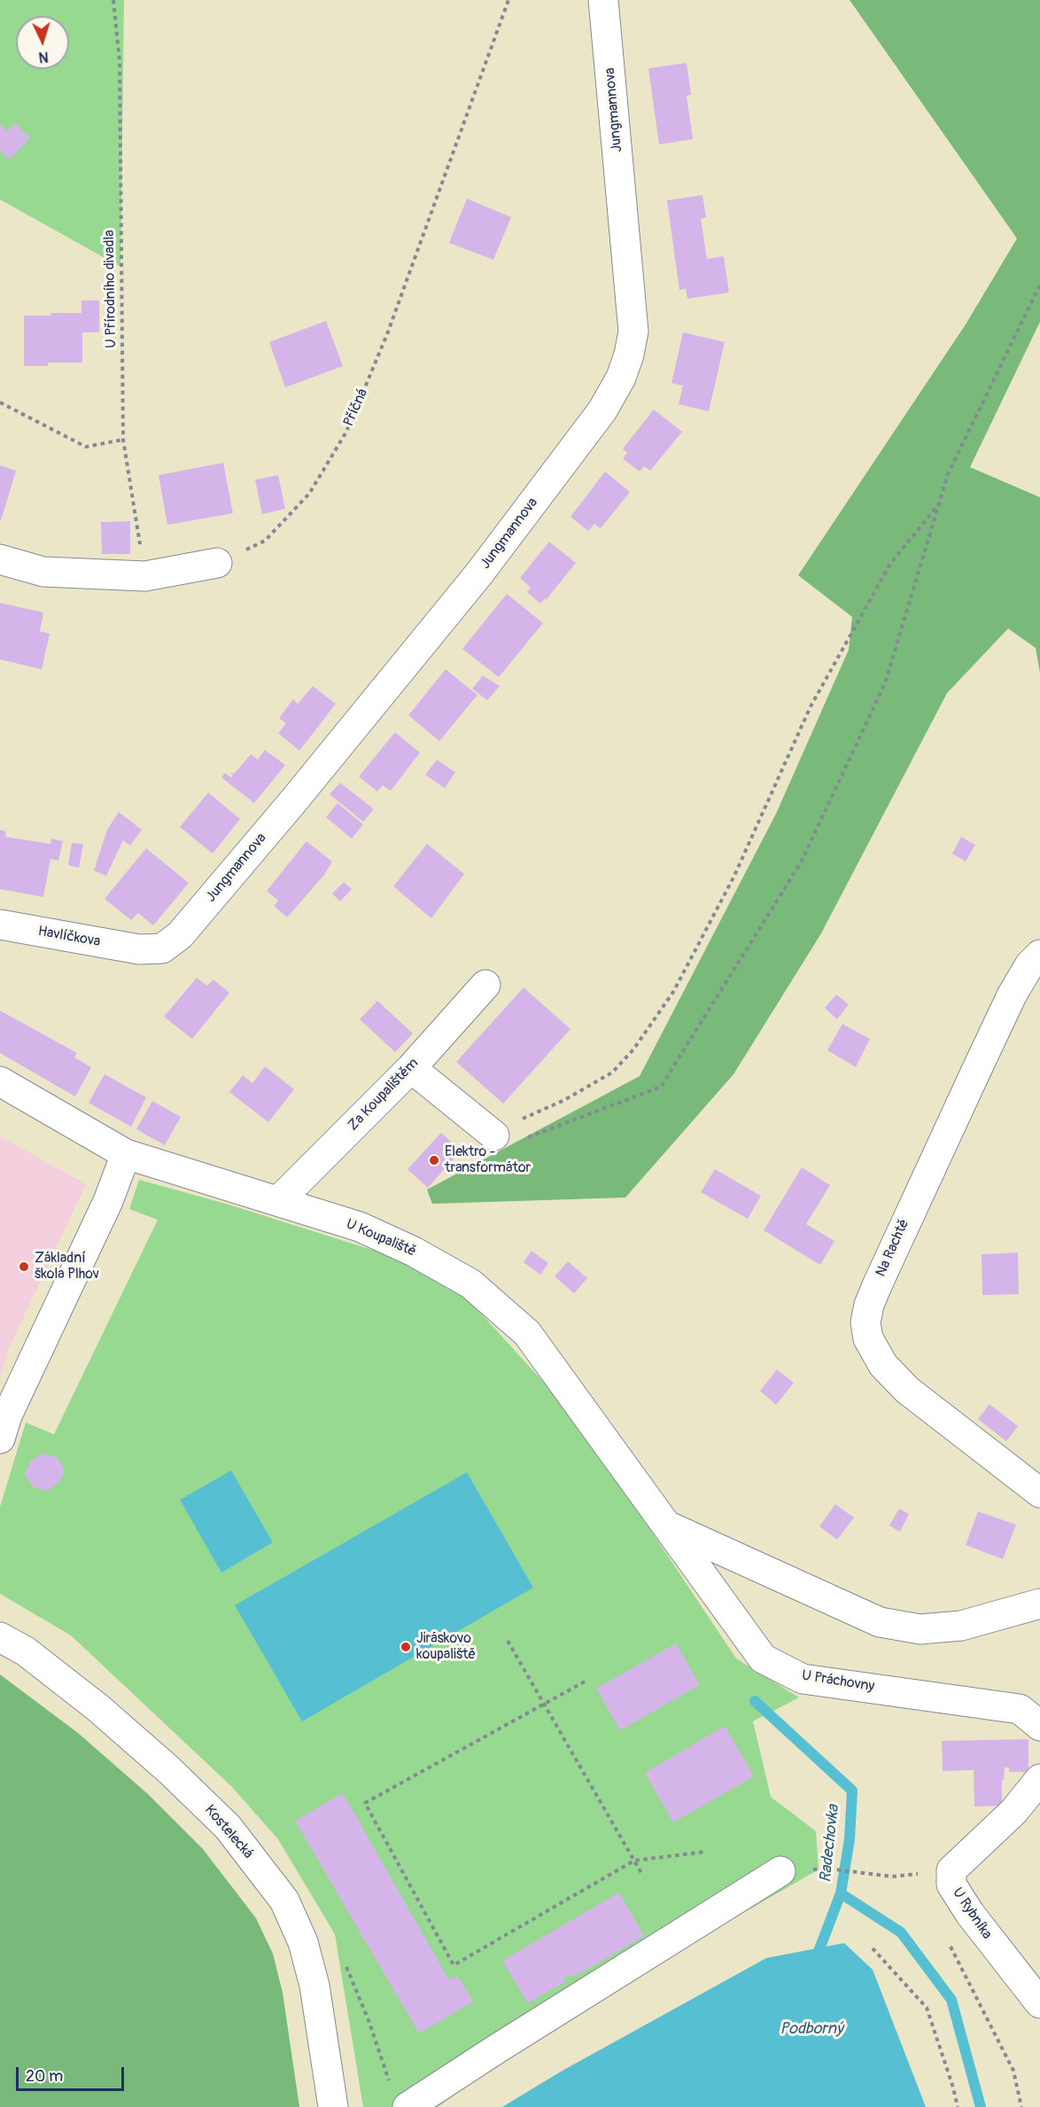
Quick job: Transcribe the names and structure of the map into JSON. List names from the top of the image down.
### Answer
{
  "streets": {
    "street": [
      "Jungmannova",
      "Havlíčkova",
      "Za Koupalištěm",
      "U Koupaliště",
      "Na Rachtě",
      "U Práchovny",
      "Kostelecká",
      "U Rybníka"
    ],
    "path": ["U Přírodního divadla", "Příčná"]
  },
  "crossings": [
    ["Jungmannova", "Havlíčkova"],
    ["Za Koupalištěm", "U Koupaliště"],
    ["U Koupaliště", "U Práchovny"]
  ],
  "water": ["Radechovka", "Podborný"],
  "places": ["Elektro - transformátor", "Základní škola Plhov", "Jiráskovo koupaliště"],
  "scale_bar": "20 m",
  "north": "bottom"
}
